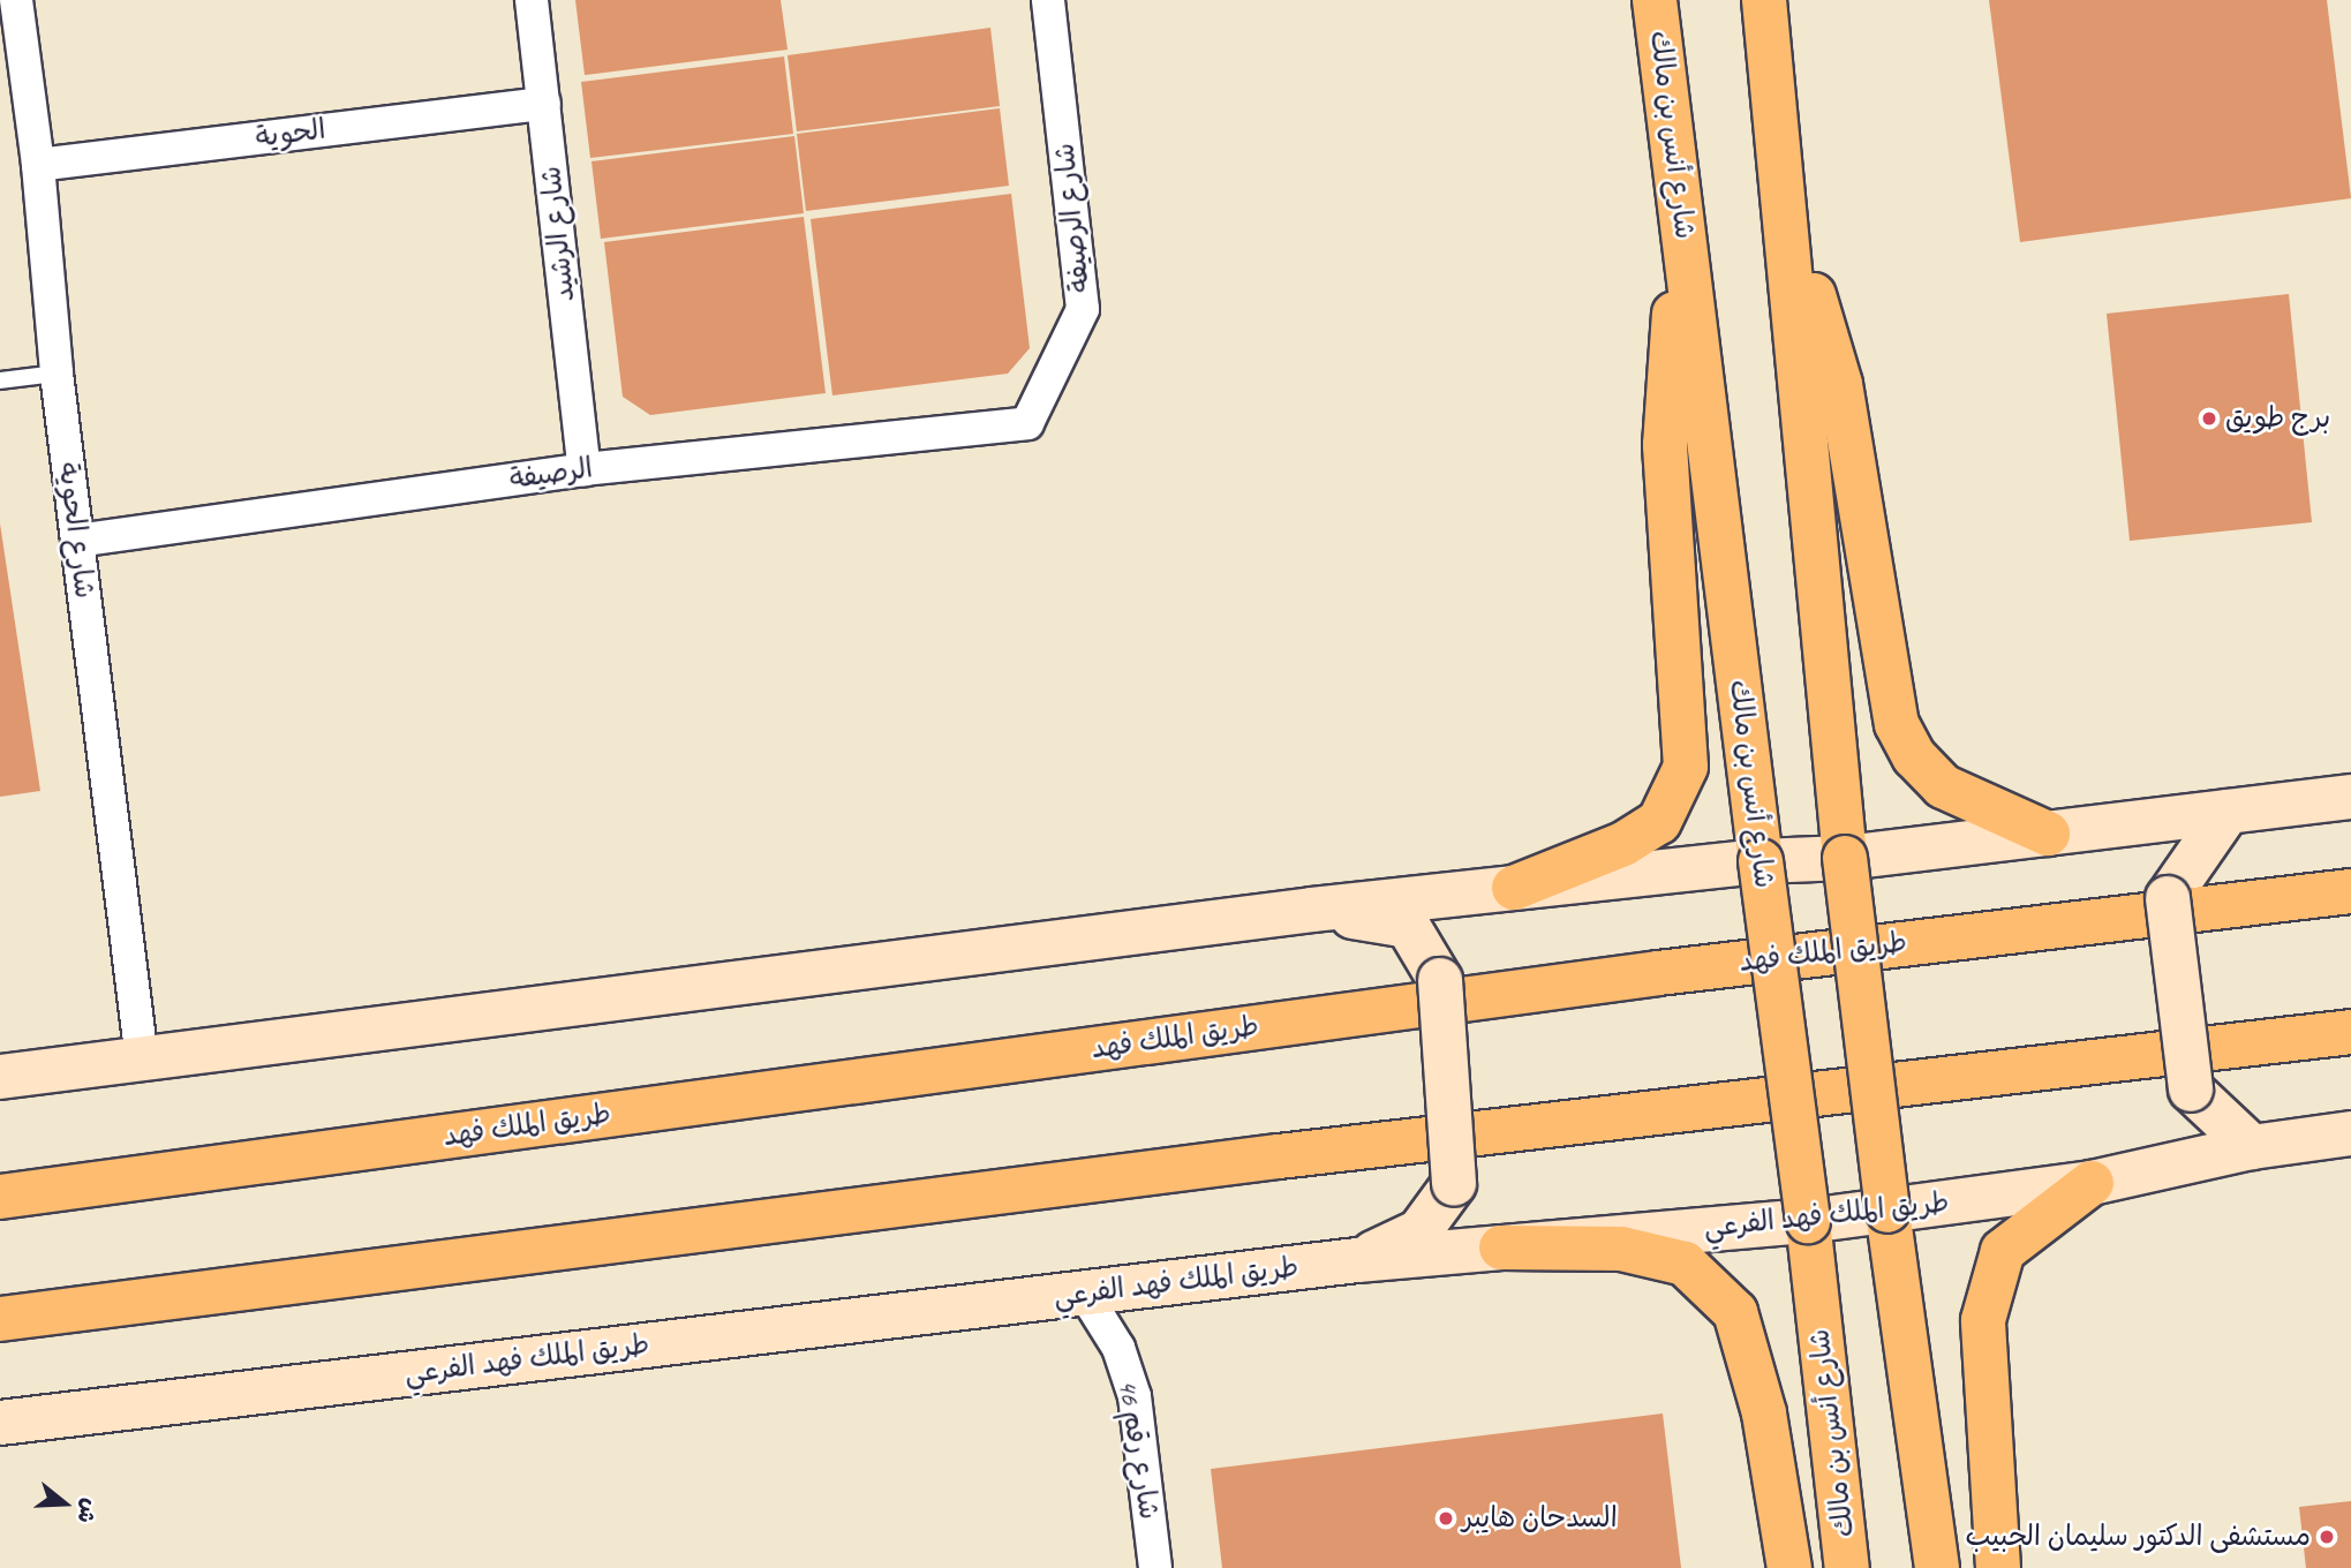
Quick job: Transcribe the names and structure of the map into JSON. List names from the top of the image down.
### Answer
{
  "streets": {
    "main road": ["شارع أنس بن مالك", "طريق الملك فهد", "طريق الملك فهد الفرعي"],
    "street": [
      "الحوية",
      "شارع الرصيفة",
      "شارع الرشيد",
      "الرصيفة",
      "شارع الحوية",
      "شارع رقم 46"
    ]
  },
  "crossings": [
    ["الحوية", "شارع الرشيد"],
    ["الحوية", "شارع الحوية"],
    ["شارع أنس بن مالك", "طريق الملك فهد الفرعي"],
    ["شارع الرصيفة", "الرصيفة"],
    ["شارع الرشيد", "الرصيفة"],
    ["الرصيفة", "شارع الحوية"],
    ["طريق الملك فهد الفرعي", "شارع رقم 46"]
  ],
  "places": ["برج طويق", "السدحان هايبر", "مستشفى الدكتور سليمان الحبيب"],
  "north": "right"
}
